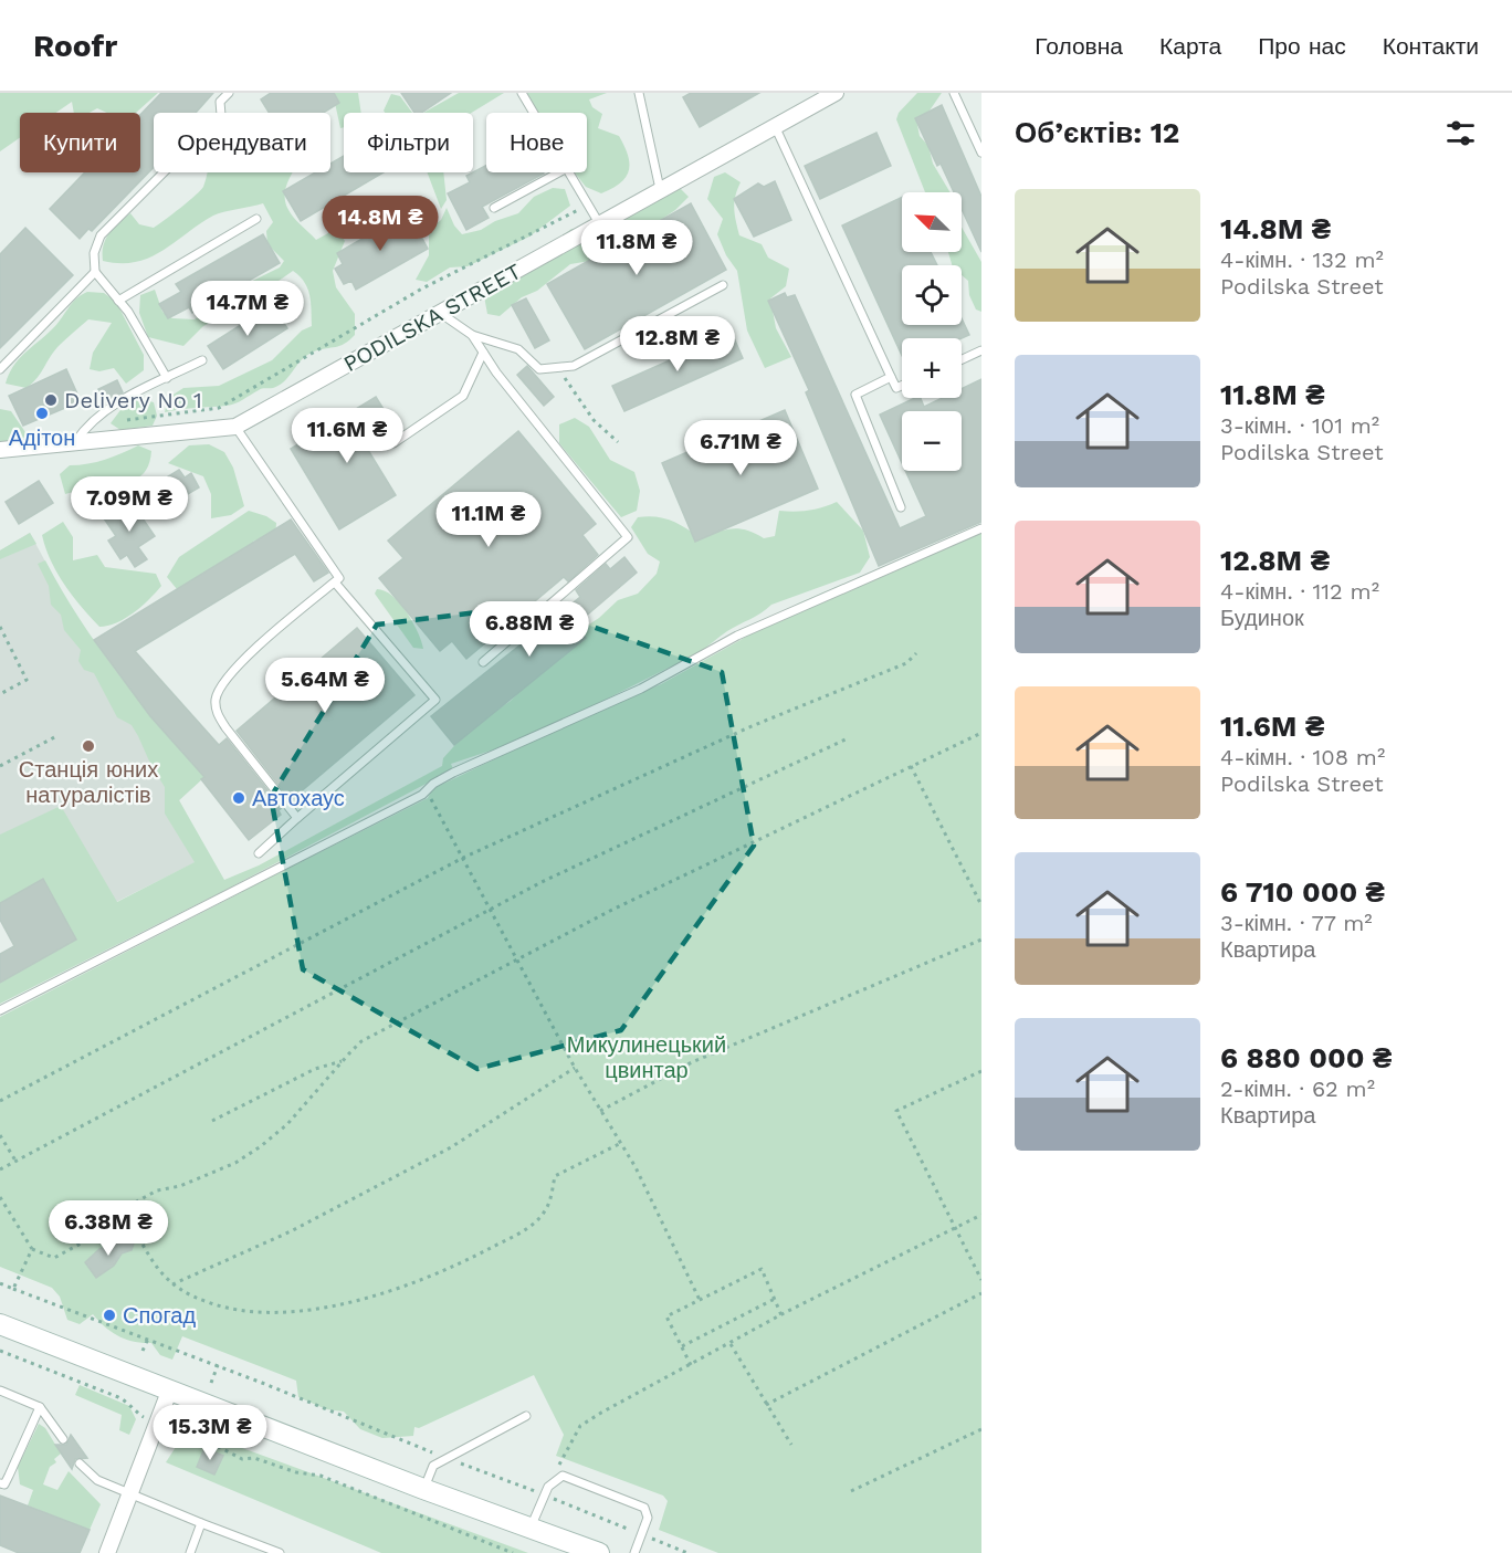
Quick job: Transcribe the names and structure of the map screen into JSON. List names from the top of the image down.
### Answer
{
  "streets": {
    "street": ["PODILSKA STREET"]
  },
  "parks": ["Микулинецький цвинтар"],
  "places": [
    "Delivery No 1",
    "Адітон",
    "Станція юних натуралістів",
    "Автохаус",
    "Спогад"
  ],
  "north": "top left",
  "page": {
    "header": "Roofr",
    "nav": [
      "Головна",
      "Карта",
      "Про нас",
      "Контакти"
    ],
    "heading": "Об’єктів: 12",
    "chip": [
      "Купити",
      "Орендувати",
      "Фільтри",
      "Нове"
    ],
    "list": [
      {
        "name": "14.8M ₴",
        "note": "4-кімн. · 132 m² · Podilska Street"
      },
      {
        "name": "11.8M ₴",
        "note": "3-кімн. · 101 m² · Podilska Street"
      },
      {
        "name": "12.8M ₴",
        "note": "4-кімн. · 112 m² · Будинок"
      },
      {
        "name": "11.6M ₴",
        "note": "4-кімн. · 108 m² · Podilska Street"
      },
      {
        "name": "6 710 000 ₴",
        "note": "3-кімн. · 77 m² · Квартира"
      },
      {
        "name": "6 880 000 ₴",
        "note": "2-кімн. · 62 m² · Квартира"
      }
    ],
    "map_buttons": ["+", "−"],
    "price": [
      "14.8M ₴",
      "11.8M ₴",
      "14.7M ₴",
      "12.8M ₴",
      "11.6M ₴",
      "6.71M ₴",
      "7.09M ₴",
      "11.1M ₴",
      "6.88M ₴",
      "5.64M ₴",
      "6.38M ₴",
      "15.3M ₴"
    ]
  }
}
